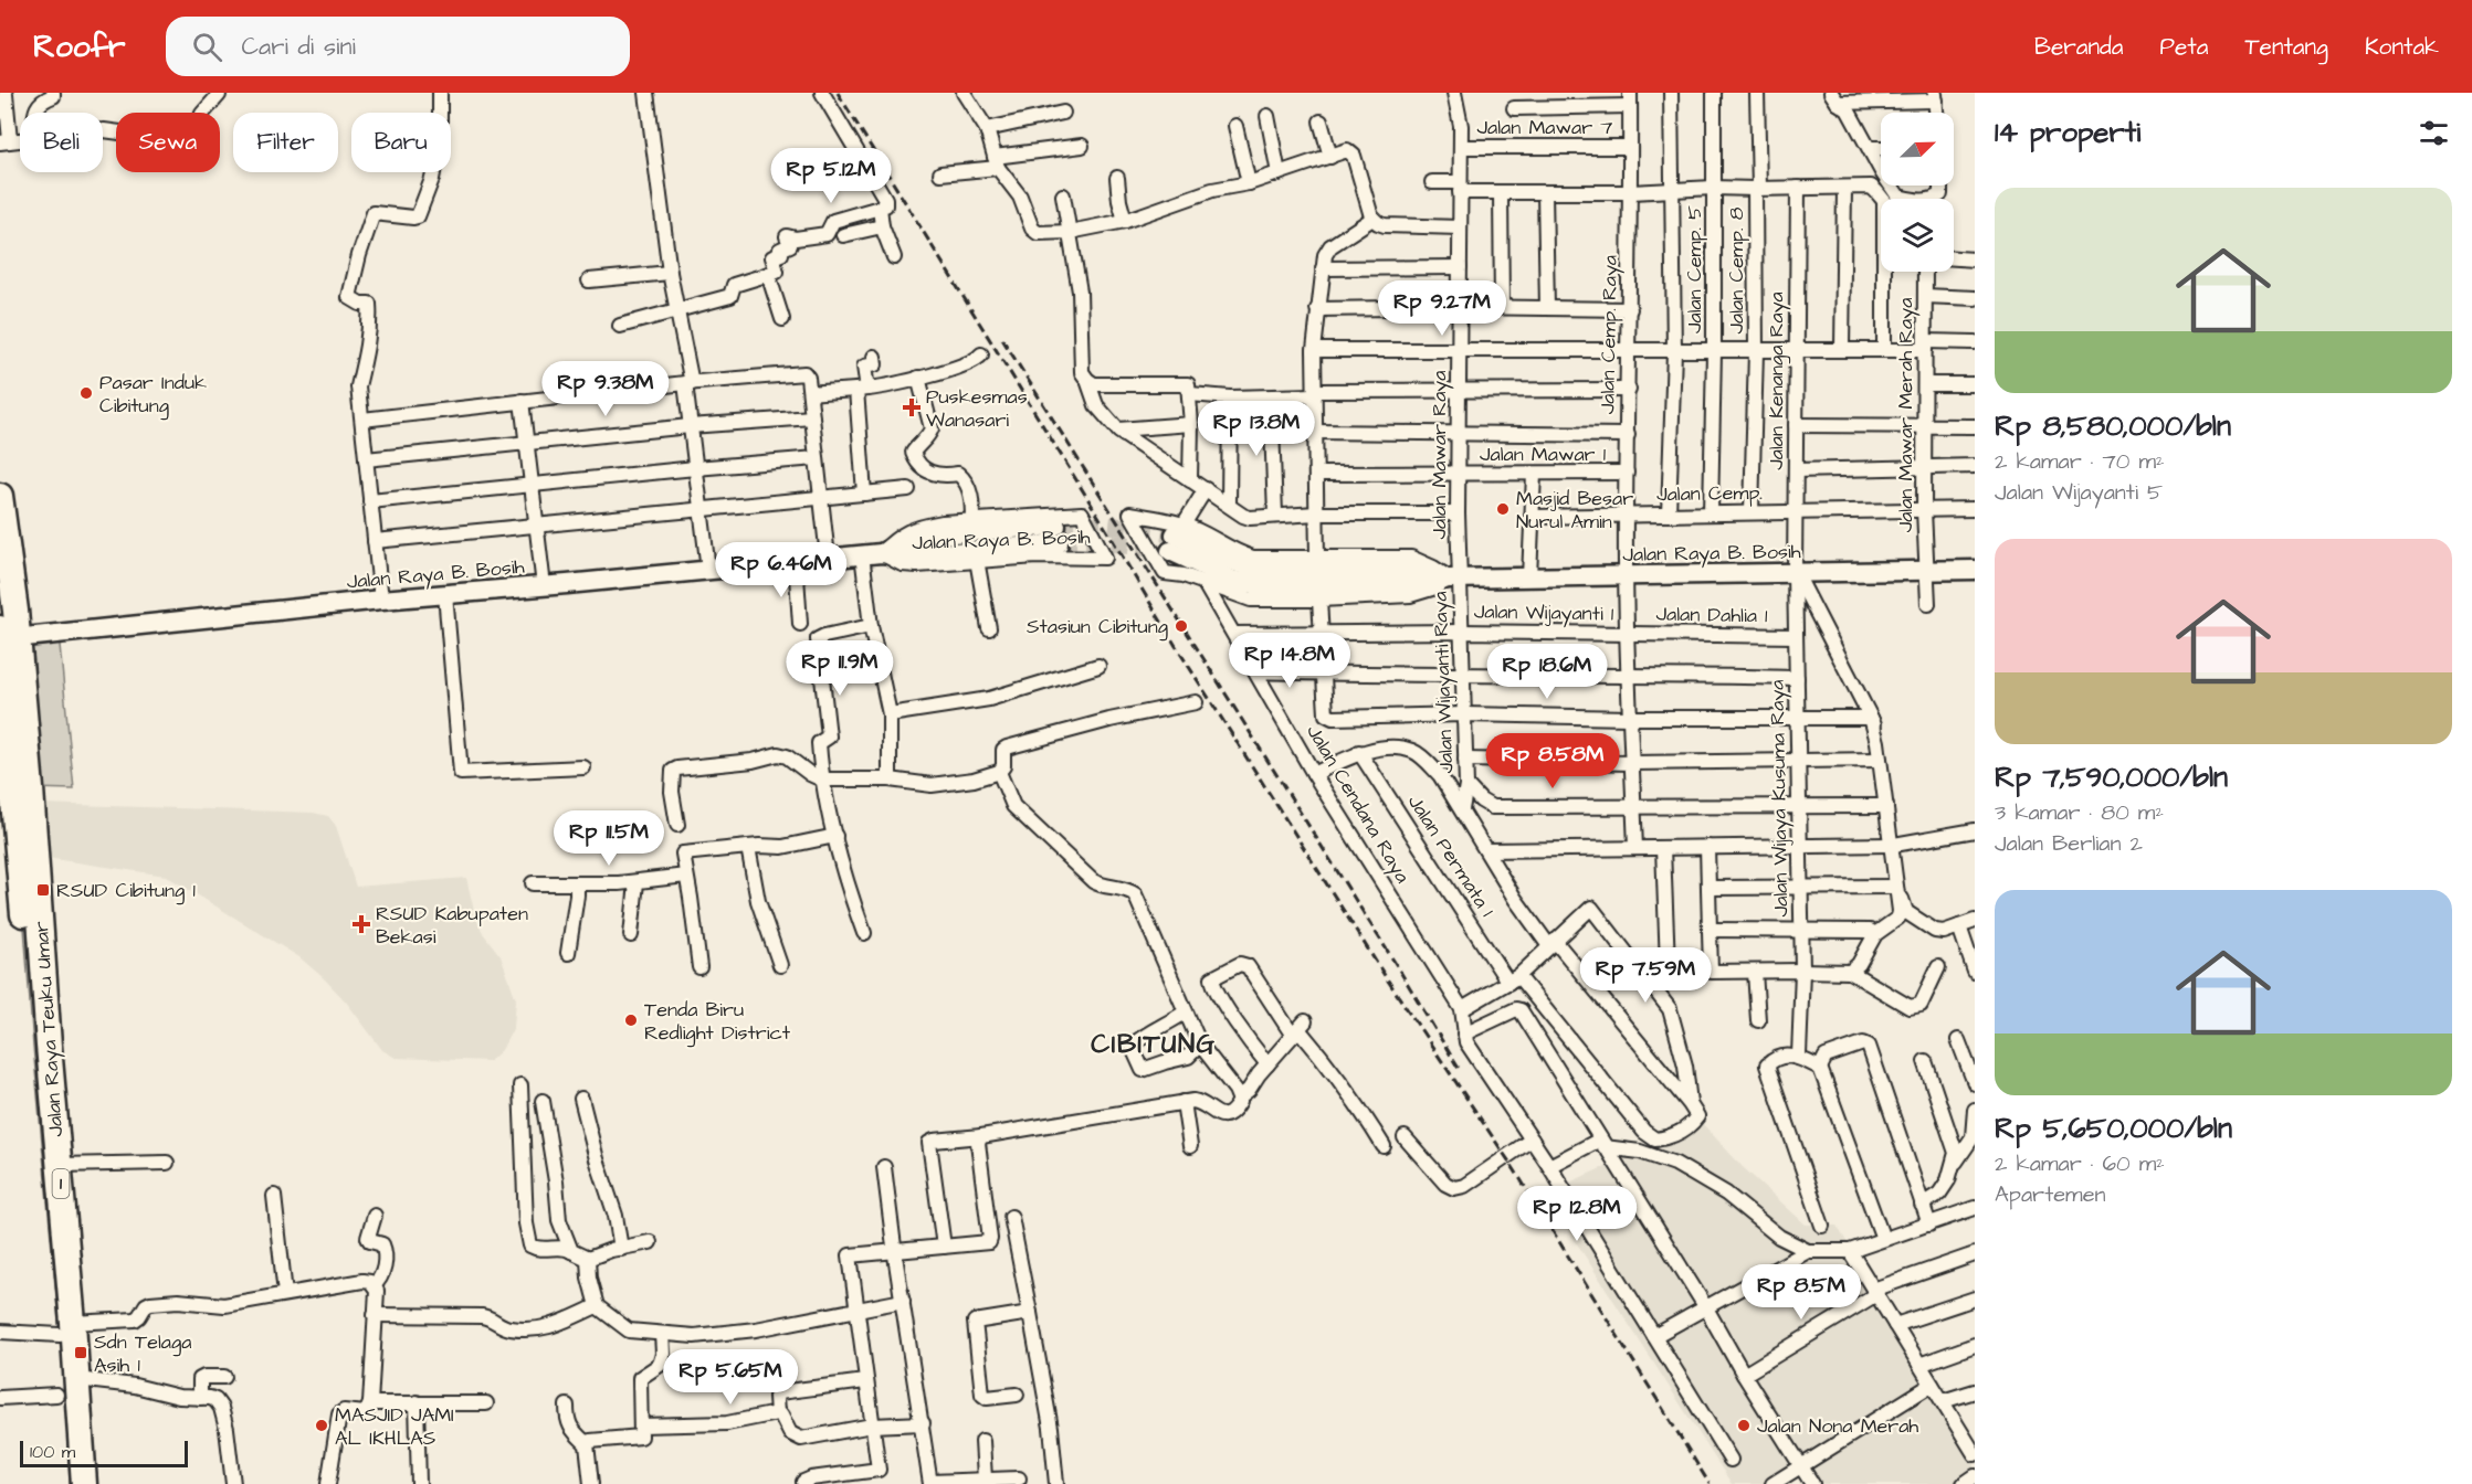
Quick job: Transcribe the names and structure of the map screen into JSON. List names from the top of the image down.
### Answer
{
  "streets": {
    "highway": ["Jalan Raya Teuku Umar", "1"],
    "main road": ["Jalan Raya B. Bosih"],
    "street": [
      "Jalan Mawar 7",
      "Jalan Cemp. 5",
      "Jalan Cemp. 8",
      "Jalan Cemp. Raya",
      "Jalan Kenanga Raya",
      "Jalan Mawar Merah Raya",
      "Jalan Mawar 1",
      "Jalan Mawar Raya",
      "Jalan Cemp.",
      "Jalan Wijayanti 1",
      "Jalan Dahlia 1",
      "Jalan Wijayanti Raya",
      "Jalan Wijaya Kusuma Raya",
      "Jalan Cendana Raya",
      "Jalan Permata 1"
    ]
  },
  "crossings": [
    ["Jalan Mawar 7", "Jalan Cemp. Raya"],
    ["Jalan Mawar 7", "Jalan Mawar Raya"],
    ["Jalan Cemp. 5", "Jalan Cemp."],
    ["Jalan Cemp. 8", "Jalan Cemp."],
    ["Jalan Cemp. Raya", "Jalan Mawar 1"],
    ["Jalan Cemp. Raya", "Jalan Cemp."],
    ["Jalan Cemp. Raya", "Jalan Raya B. Bosih"],
    ["Jalan Cemp. Raya", "Jalan Wijayanti 1"],
    ["Jalan Cemp. Raya", "Jalan Dahlia 1"],
    ["Jalan Kenanga Raya", "Jalan Cemp."],
    ["Jalan Kenanga Raya", "Jalan Raya B. Bosih"],
    ["Jalan Kenanga Raya", "Jalan Wijaya Kusuma Raya"],
    ["Jalan Mawar Merah Raya", "Jalan Cemp."],
    ["Jalan Mawar Merah Raya", "Jalan Raya B. Bosih"],
    ["Jalan Mawar 1", "Jalan Mawar Raya"],
    ["Jalan Mawar Raya", "Jalan Raya B. Bosih"],
    ["Jalan Mawar Raya", "Jalan Wijayanti Raya"],
    ["Jalan Raya B. Bosih", "Jalan Wijayanti Raya"],
    ["Jalan Raya B. Bosih", "Jalan Wijaya Kusuma Raya"],
    ["Jalan Raya B. Bosih", "Jalan Cendana Raya"],
    ["Jalan Raya B. Bosih", "Jalan Raya Teuku Umar"],
    ["Jalan Wijayanti 1", "Jalan Dahlia 1"],
    ["Jalan Wijayanti 1", "Jalan Wijayanti Raya"],
    ["Jalan Wijayanti 1", "Jalan Cendana Raya"],
    ["Jalan Dahlia 1", "Jalan Wijaya Kusuma Raya"]
  ],
  "districts": ["CIBITUNG"],
  "places": {
    "other": [
      "Pasar Induk Cibitung",
      "Masjid Besar Nurul Amin",
      "Stasiun Cibitung",
      "Tenda Biru Redlight District",
      "MASJID JAMI AL IKHLAS",
      "Jalan Nona Merah"
    ],
    "health": ["Puskesmas Wanasari", "RSUD Kabupaten Bekasi"],
    "transit": ["RSUD Cibitung 1", "Sdn Telaga Asih 1"]
  },
  "scale_bar": "100 m",
  "north": "top right",
  "page": {
    "header": "Roofr",
    "search": "Cari di sini",
    "nav": [
      "Beranda",
      "Peta",
      "Tentang",
      "Kontak"
    ],
    "heading": "14 properti",
    "chip": [
      "Beli",
      "Sewa",
      "Filter",
      "Baru"
    ],
    "price": [
      "Rp 5.12M",
      "Rp 9.27M",
      "Rp 9.38M",
      "Rp 13.8M",
      "Rp 6.46M",
      "Rp 14.8M",
      "Rp 11.9M",
      "Rp 18.6M",
      "Rp 8.58M",
      "Rp 11.5M",
      "Rp 7.59M",
      "Rp 12.8M",
      "Rp 8.5M",
      "Rp 5.65M"
    ],
    "list": [
      {
        "name": "Rp 8,580,000/bln",
        "note": "2 kamar · 70 m² · Jalan Wijayanti 5"
      },
      {
        "name": "Rp 7,590,000/bln",
        "note": "3 kamar · 80 m² · Jalan Berlian 2"
      },
      {
        "name": "Rp 5,650,000/bln",
        "note": "2 kamar · 60 m² · Apartemen"
      }
    ],
    "scale": "100 m"
  }
}
